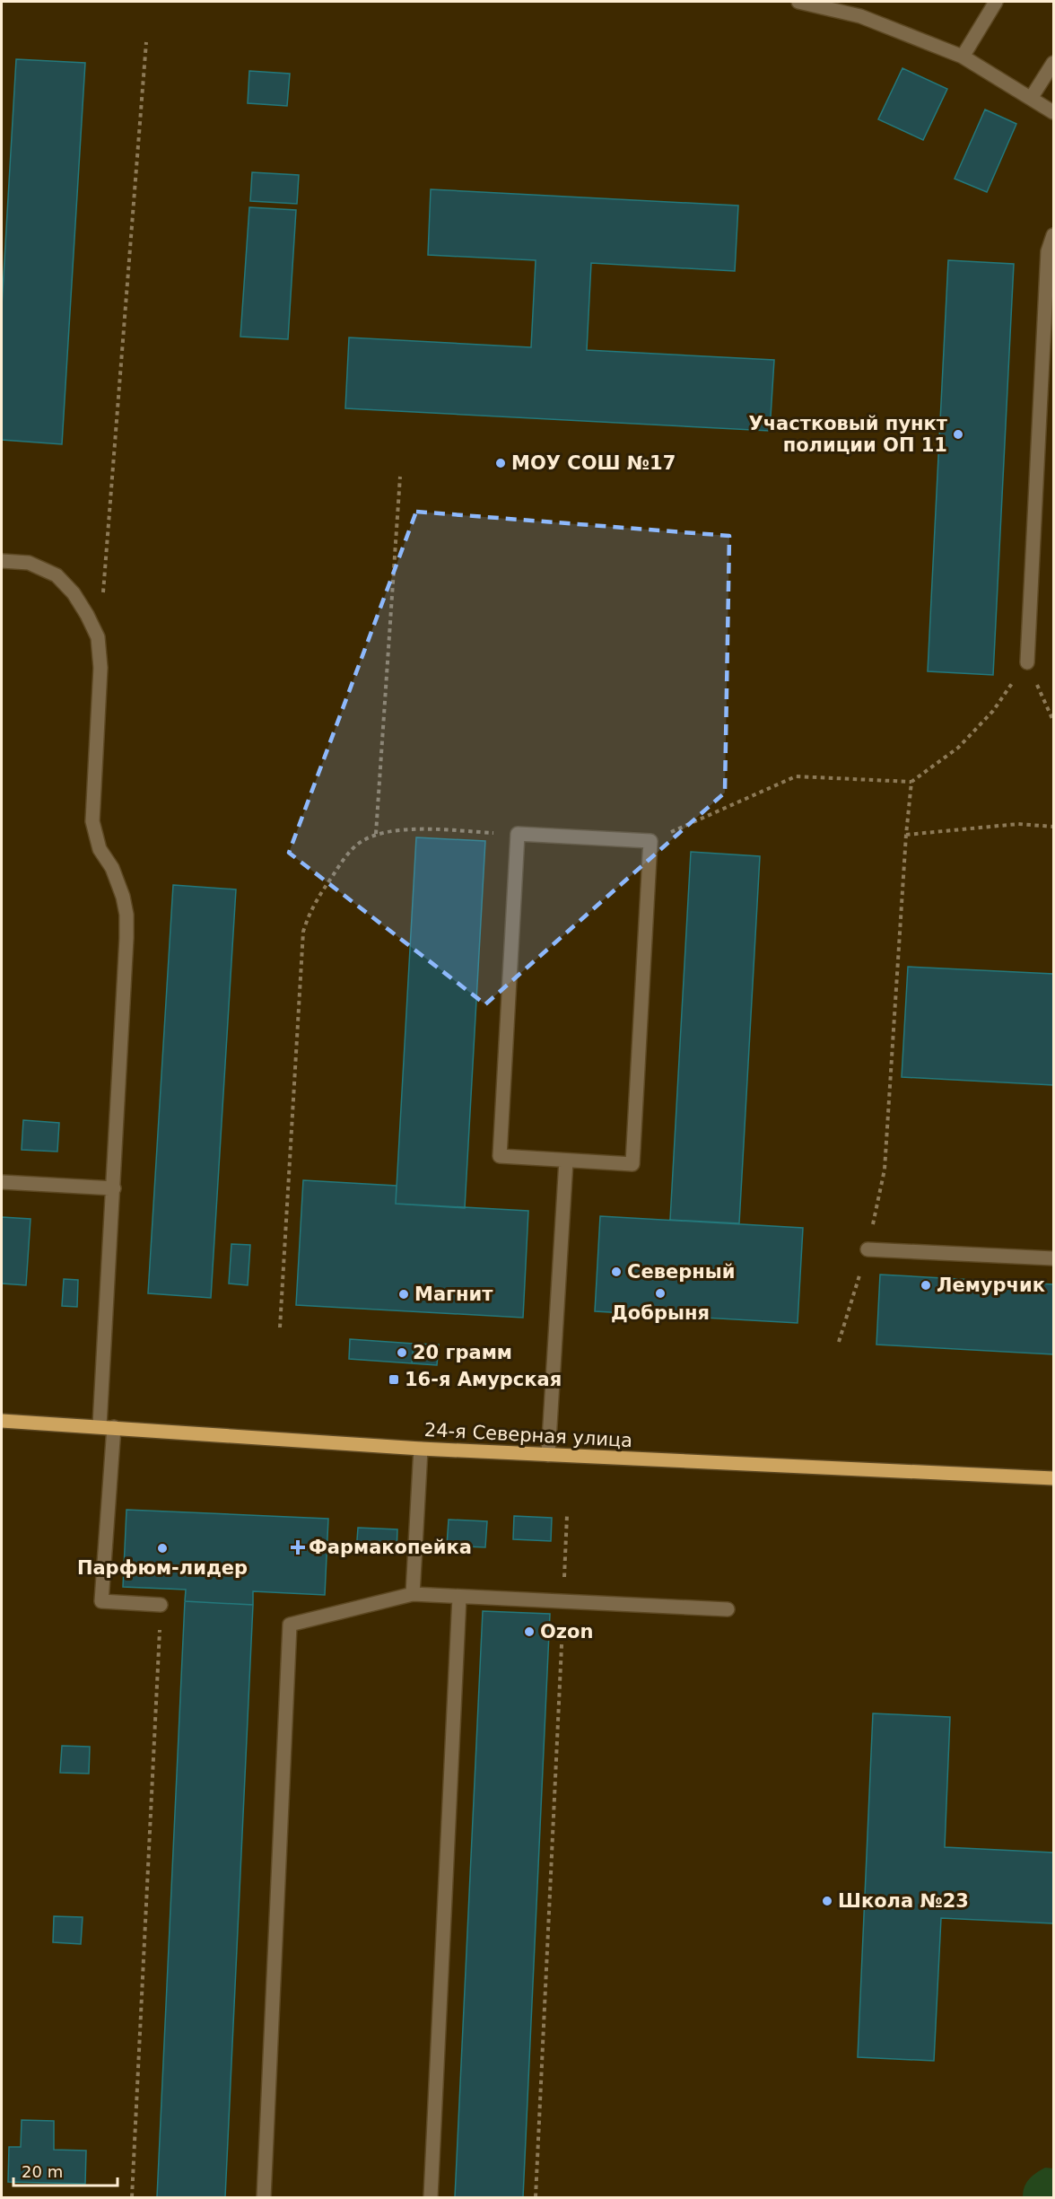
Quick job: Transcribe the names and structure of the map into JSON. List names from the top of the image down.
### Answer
{
  "streets": {
    "main road": ["24-я Северная улица"]
  },
  "places": {
    "other": [
      "Участковый пункт полиции ОП 11",
      "МОУ СОШ №17",
      "Северный",
      "Лемурчик",
      "Добрыня",
      "Магнит",
      "20 грамм",
      "Парфюм-лидер",
      "Ozon",
      "Школа №23"
    ],
    "transit": ["16-я Амурская"],
    "health": ["Фармакопейка"]
  },
  "scale_bar": "20 m"
}
